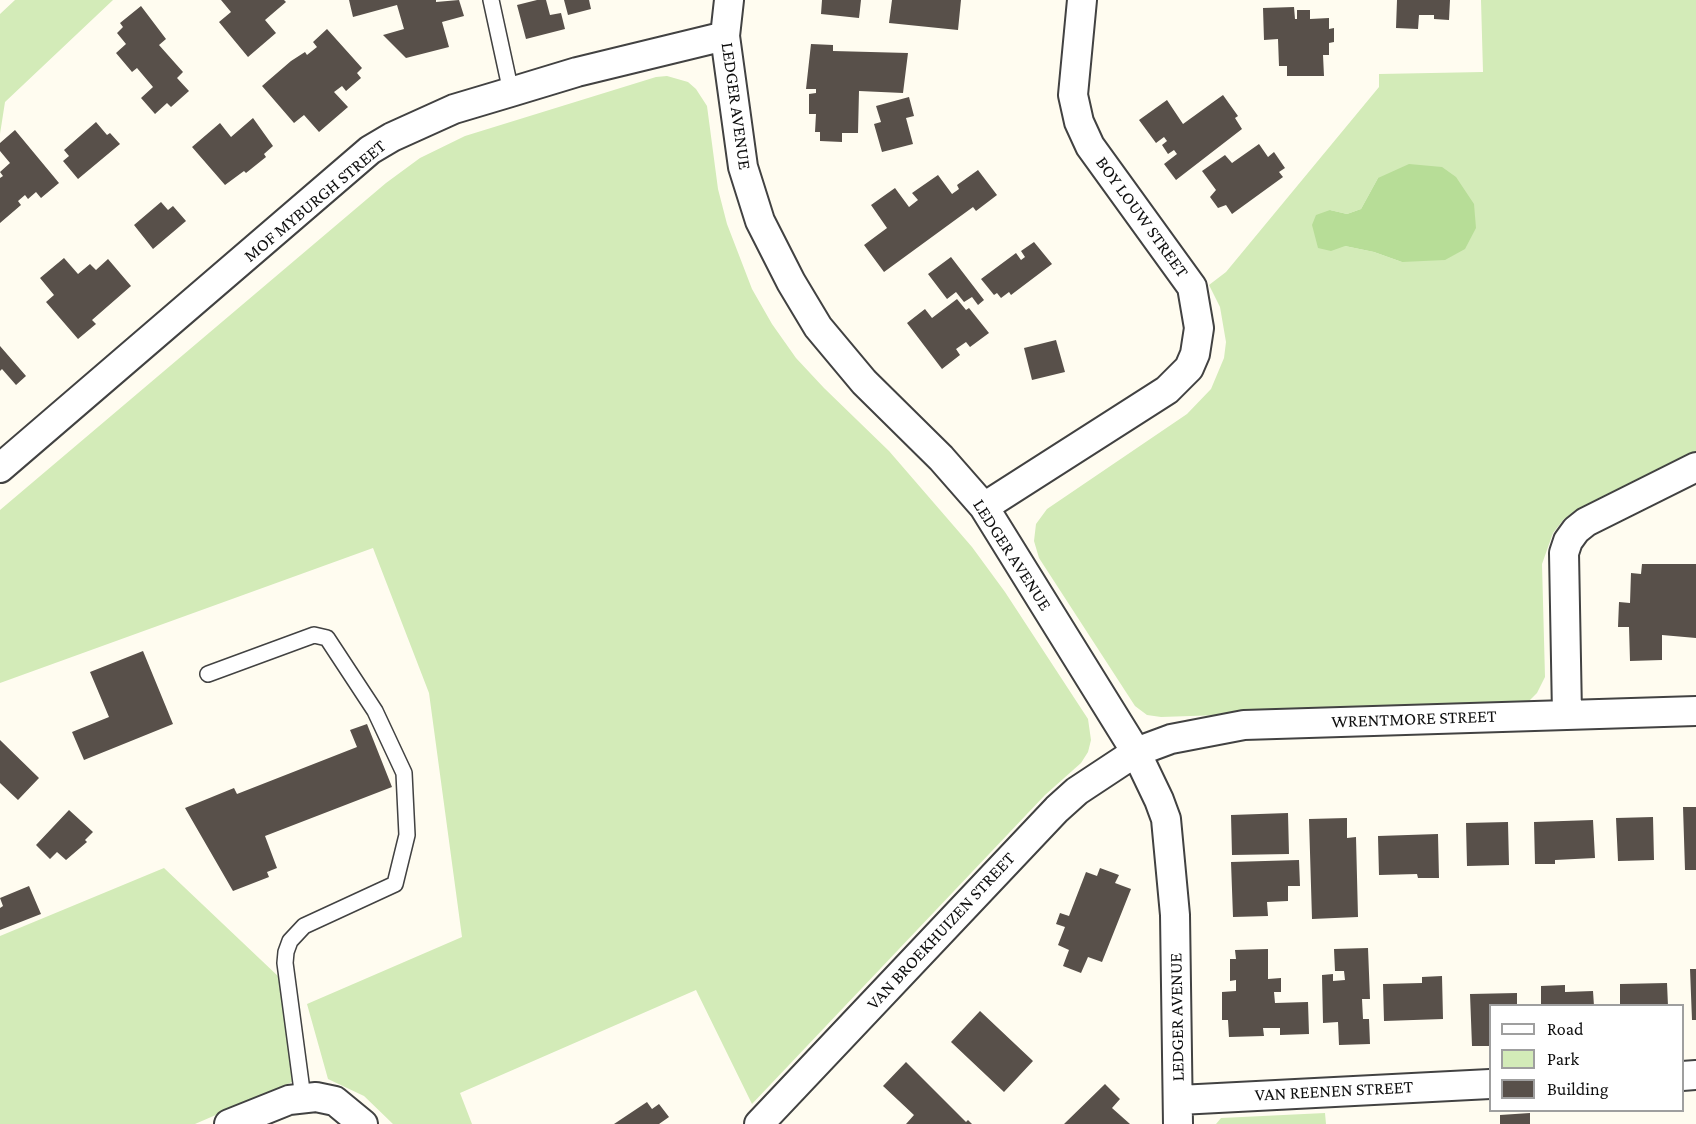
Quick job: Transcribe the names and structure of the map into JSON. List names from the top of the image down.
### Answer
{
  "streets": {
    "street": [
      "LEDGER AVENUE",
      "MOF MYBURGH STREET",
      "BOY LOUW STREET",
      "WRENTMORE STREET",
      "VAN BROEKHUIZEN STREET",
      "VAN REENEN STREET"
    ]
  },
  "crossings": [
    ["LEDGER AVENUE", "MOF MYBURGH STREET"],
    ["LEDGER AVENUE", "BOY LOUW STREET"],
    ["LEDGER AVENUE", "WRENTMORE STREET"],
    ["LEDGER AVENUE", "VAN BROEKHUIZEN STREET"],
    ["LEDGER AVENUE", "VAN REENEN STREET"],
    ["WRENTMORE STREET", "VAN BROEKHUIZEN STREET"]
  ],
  "legend": ["Road", "Park", "Building"]
}
